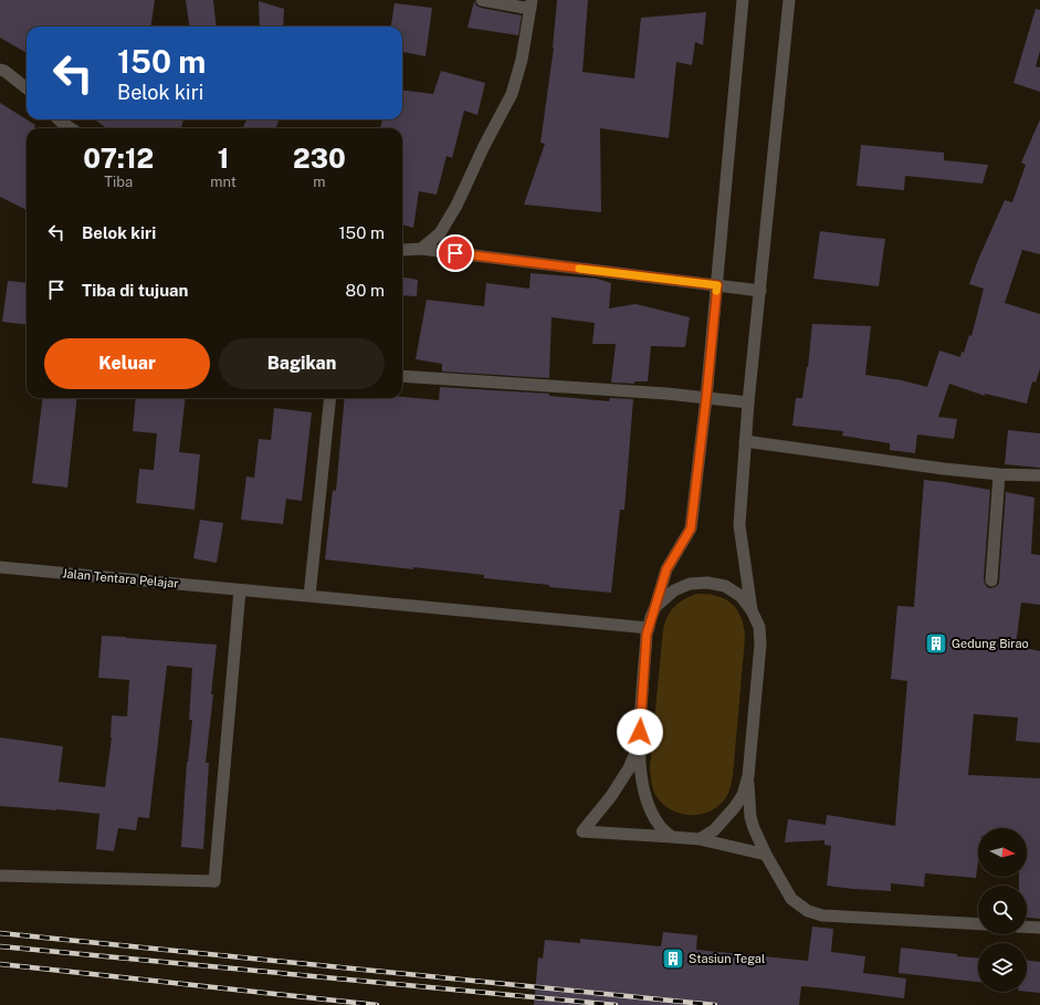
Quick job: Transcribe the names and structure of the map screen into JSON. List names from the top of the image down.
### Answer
{
  "streets": {
    "street": ["Jalan Tentara Pelajar"]
  },
  "places": {
    "building": ["Gedung Birao", "Stasiun Tegal"]
  },
  "north": "right",
  "page": {
    "turn": ["150 m", "Belok kiri"],
    "eta": [
      "07:12",
      "Tiba",
      "1",
      "mnt",
      "230",
      "m"
    ],
    "list": [
      {
        "name": "Belok kiri",
        "value": "150 m"
      },
      {
        "name": "Tiba di tujuan",
        "value": "80 m"
      }
    ],
    "buttons": ["Keluar", "Bagikan"]
  }
}
